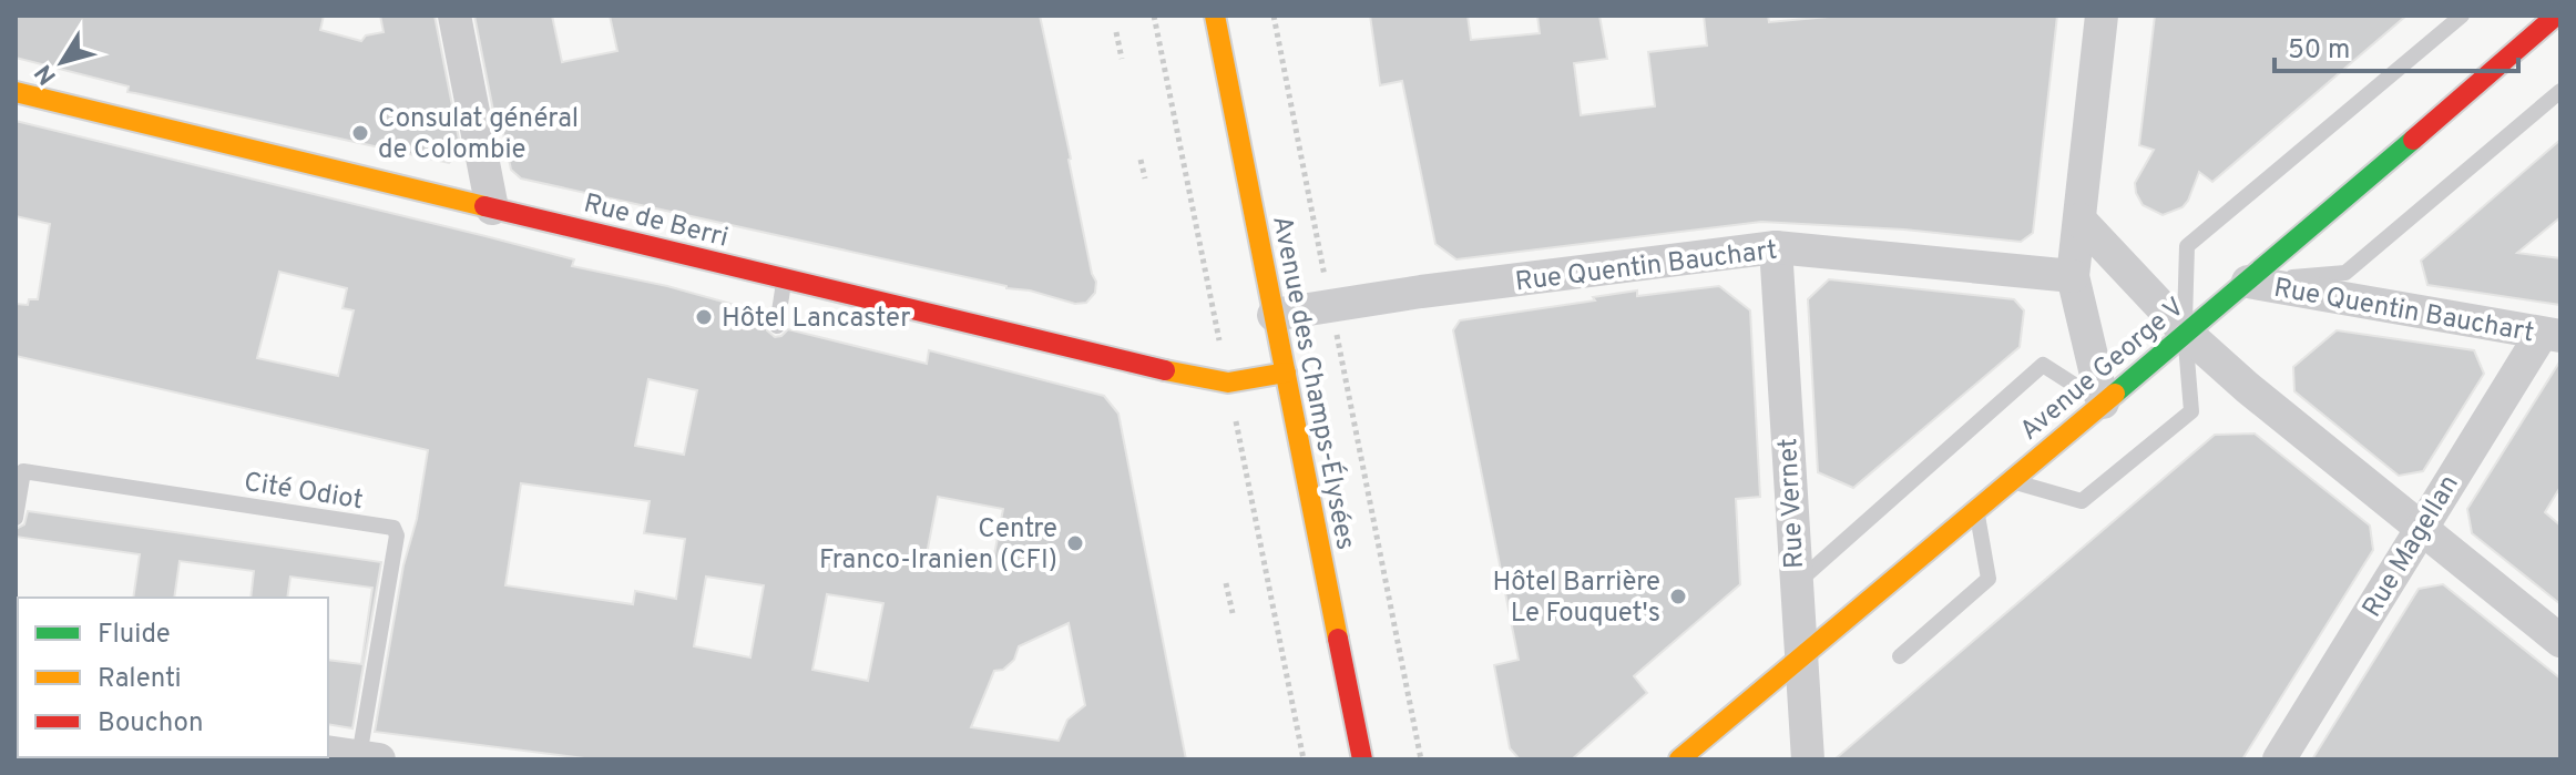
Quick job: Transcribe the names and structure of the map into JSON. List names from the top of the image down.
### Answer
{
  "streets": {
    "street": [
      "Rue de Berri",
      "Rue Quentin Bauchart",
      "Avenue George V",
      "Avenue des Champs-Élysées",
      "Rue Vernet",
      "Rue Magellan"
    ],
    "lane": ["Cité Odiot"]
  },
  "crossings": [
    ["Rue de Berri", "Avenue des Champs-Élysées"],
    ["Rue Quentin Bauchart", "Avenue George V"],
    ["Rue Quentin Bauchart", "Avenue des Champs-Élysées"],
    ["Rue Quentin Bauchart", "Rue Vernet"],
    ["Rue Quentin Bauchart", "Rue Magellan"],
    ["Avenue George V", "Rue Vernet"]
  ],
  "places": [
    "Consulat général de Colombie",
    "Hôtel Lancaster",
    "Centre Franco-Iranien (CFI)",
    "Hôtel Barrière Le Fouquet's"
  ],
  "legend": ["Fluide", "Ralenti", "Bouchon"],
  "scale_bar": "50 m",
  "north": "bottom left"
}
